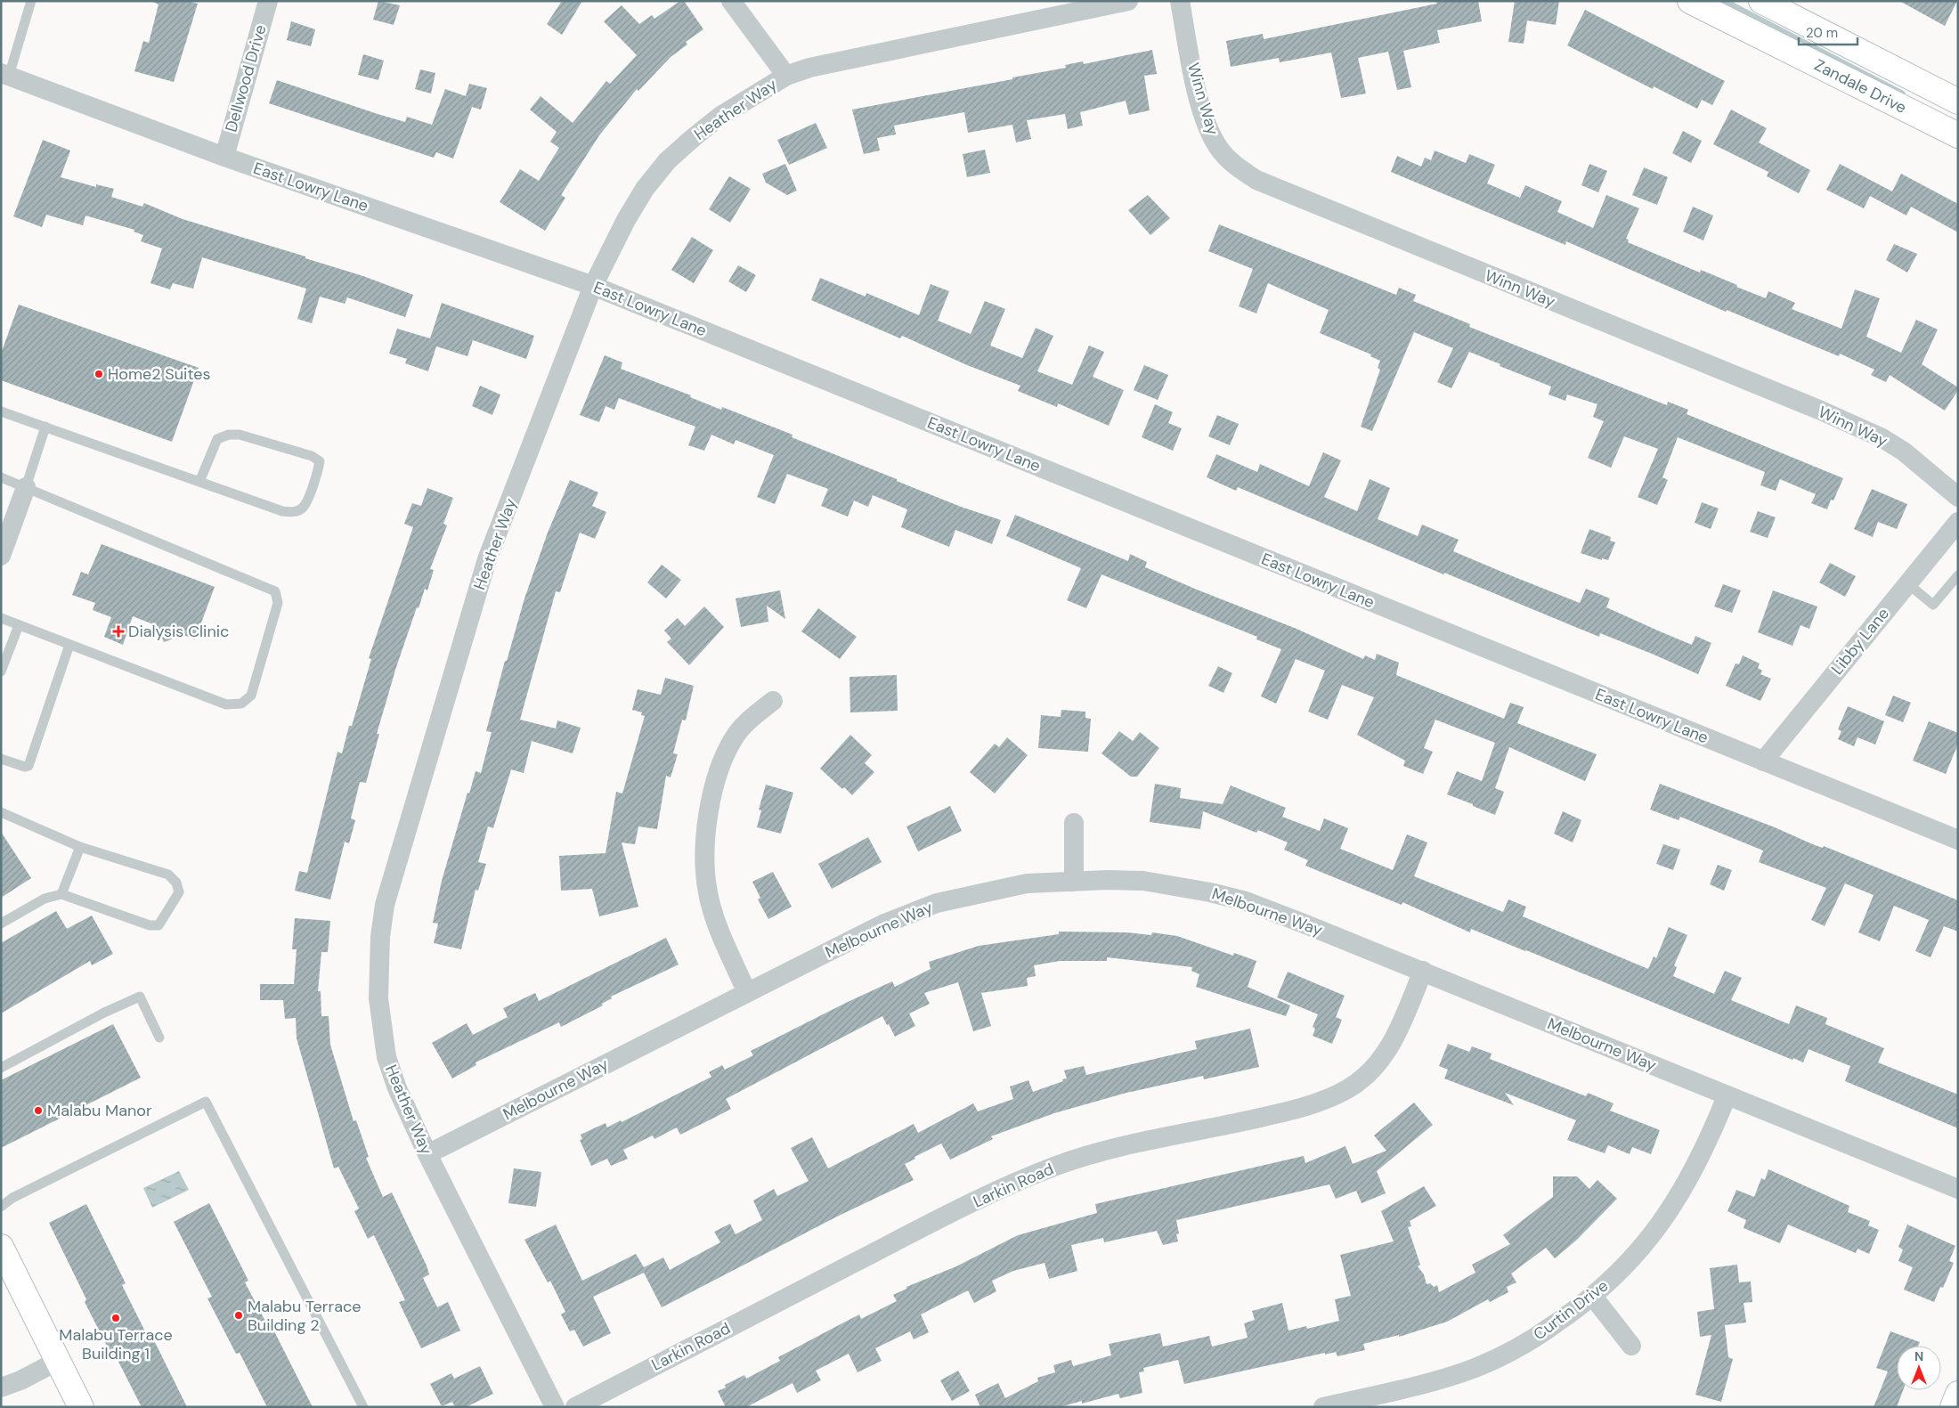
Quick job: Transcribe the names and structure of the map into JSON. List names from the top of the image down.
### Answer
{
  "streets": {
    "street": [
      "Dellwood Drive",
      "Zandale Drive",
      "Winn Way",
      "Heather Way",
      "East Lowry Lane",
      "Libby Lane",
      "Melbourne Way",
      "Larkin Road",
      "Curtin Drive"
    ]
  },
  "crossings": [
    ["Dellwood Drive", "East Lowry Lane"],
    ["Heather Way", "East Lowry Lane"],
    ["Heather Way", "Melbourne Way"],
    ["East Lowry Lane", "Libby Lane"],
    ["Melbourne Way", "Larkin Road"],
    ["Melbourne Way", "Curtin Drive"]
  ],
  "places": {
    "other": [
      "Home2 Suites",
      "Malabu Manor",
      "Malabu Terrace Building 2",
      "Malabu Terrace Building 1"
    ],
    "health": ["Dialysis Clinic"]
  },
  "scale_bar": "20 m",
  "north": "top"
}
